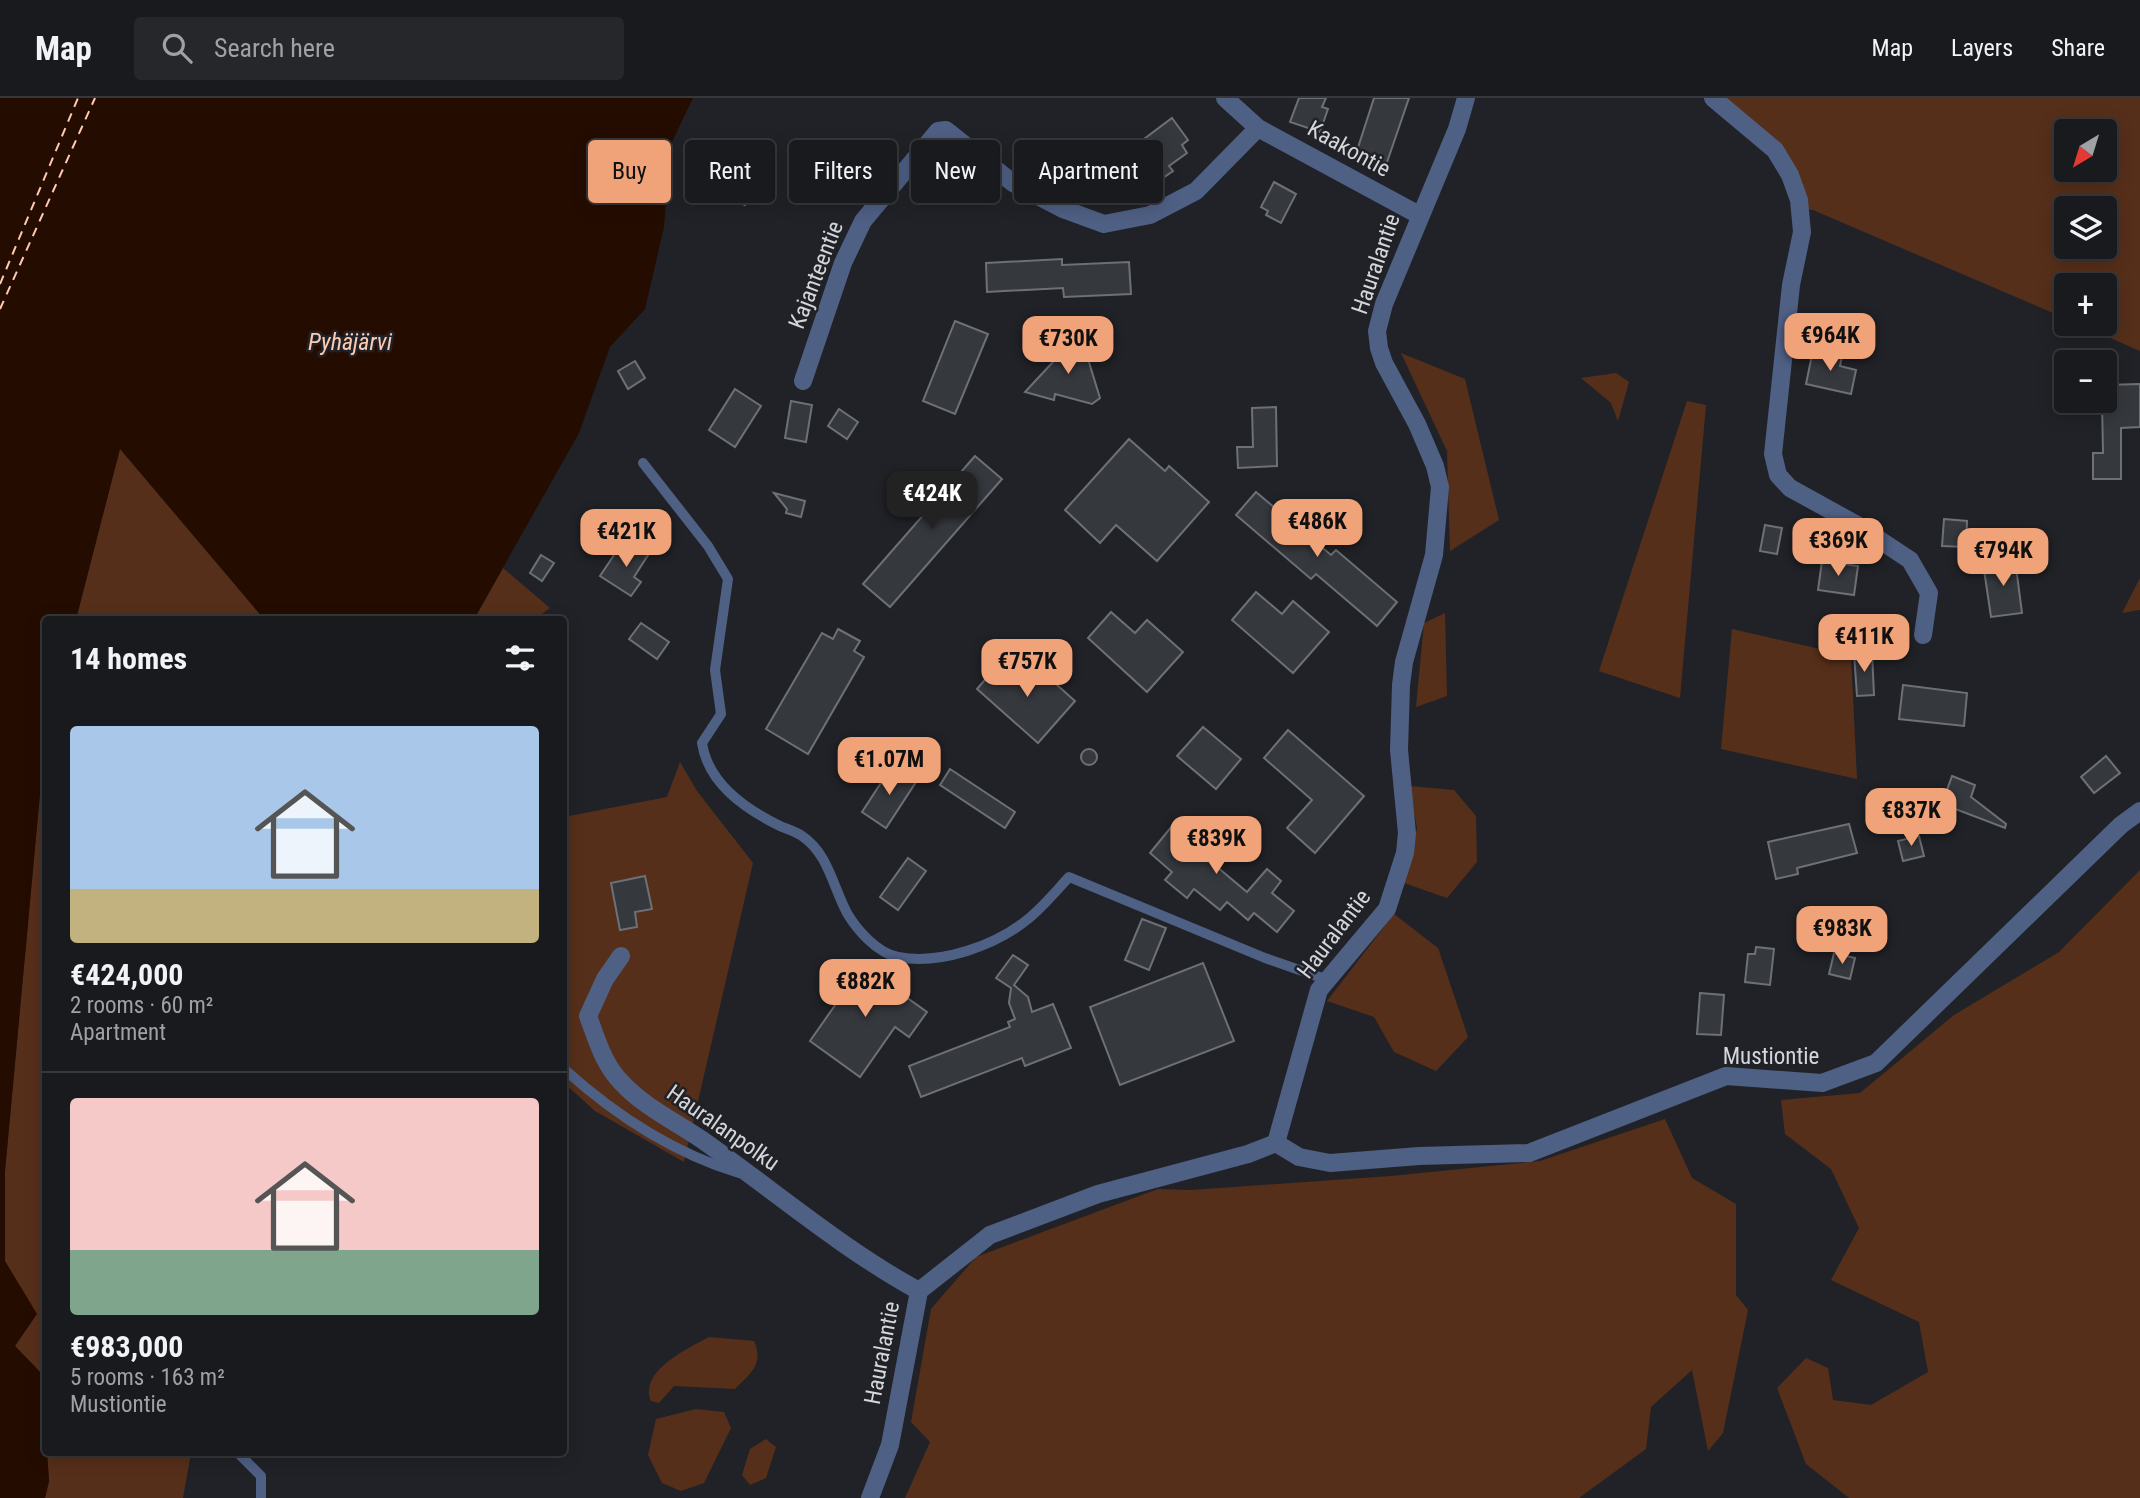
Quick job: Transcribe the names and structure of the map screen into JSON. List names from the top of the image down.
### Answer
{
  "streets": {
    "street": [
      "Kaakontie",
      "Hauralantie",
      "Kajanteentie",
      "Mustiontie",
      "Hauralanpolku"
    ]
  },
  "crossings": [
    ["Kaakontie", "Hauralantie"],
    ["Kaakontie", "Kajanteentie"],
    ["Hauralantie", "Mustiontie"],
    ["Hauralantie", "Hauralanpolku"]
  ],
  "water": ["Pyhäjärvi"],
  "north": "bottom left",
  "page": {
    "header": "Map",
    "search": "Search here",
    "nav": ["Map", "Layers", "Share"],
    "map_buttons": ["+", "−"],
    "chip": [
      "Buy",
      "Rent",
      "Filters",
      "New",
      "Apartment"
    ],
    "price": [
      "€964K",
      "€730K",
      "€424K",
      "€486K",
      "€421K",
      "€369K",
      "€794K",
      "€411K",
      "€757K",
      "€1.07M",
      "€837K",
      "€839K",
      "€983K",
      "€882K"
    ],
    "heading": "14 homes",
    "list": [
      {
        "name": "€424,000",
        "note": "2 rooms · 60 m² · Apartment"
      },
      {
        "name": "€983,000",
        "note": "5 rooms · 163 m² · Mustiontie"
      }
    ]
  }
}
